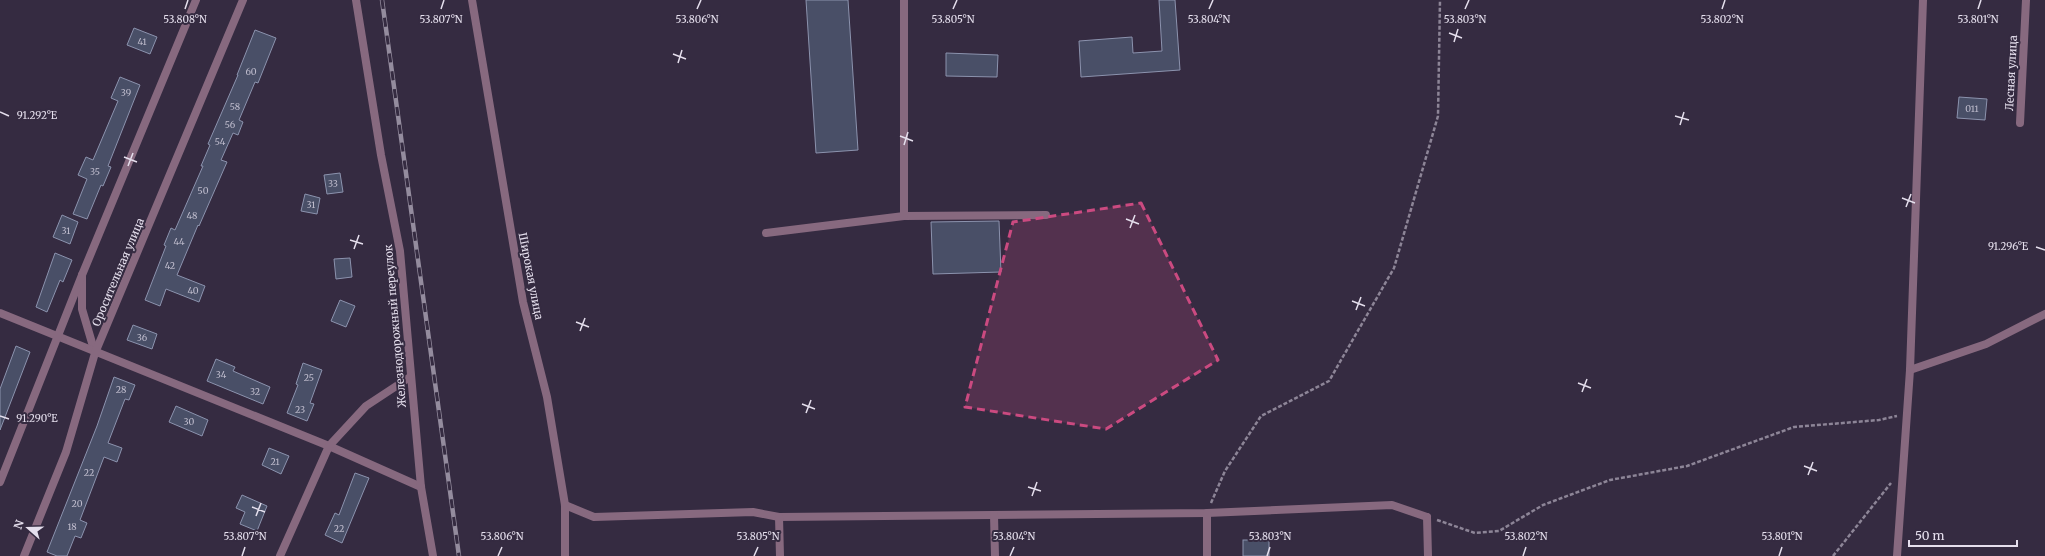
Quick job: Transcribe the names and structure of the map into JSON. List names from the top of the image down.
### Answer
{
  "streets": {
    "street": [
      "Лесная улица",
      "Оросительная улица",
      "Широкая улица",
      "Железнодорожный переулок"
    ]
  },
  "house_numbers": [
    "41",
    "60",
    "39",
    "58",
    "011",
    "56",
    "54",
    "35",
    "33",
    "50",
    "31",
    "48",
    "31",
    "44",
    "42",
    "40",
    "36",
    "34",
    "25",
    "28",
    "32",
    "23",
    "30",
    "21",
    "22",
    "20",
    "18",
    "22"
  ],
  "scale_bar": "50 m",
  "north": "left",
  "coordinates": [
    "53.807°N",
    "53.806°N",
    "53.805°N",
    "53.803°N",
    "53.802°N",
    "53.801°N",
    "53.808°N",
    "53.804°N",
    "91.292°E",
    "91.296°E",
    "91.290°E"
  ]
}
